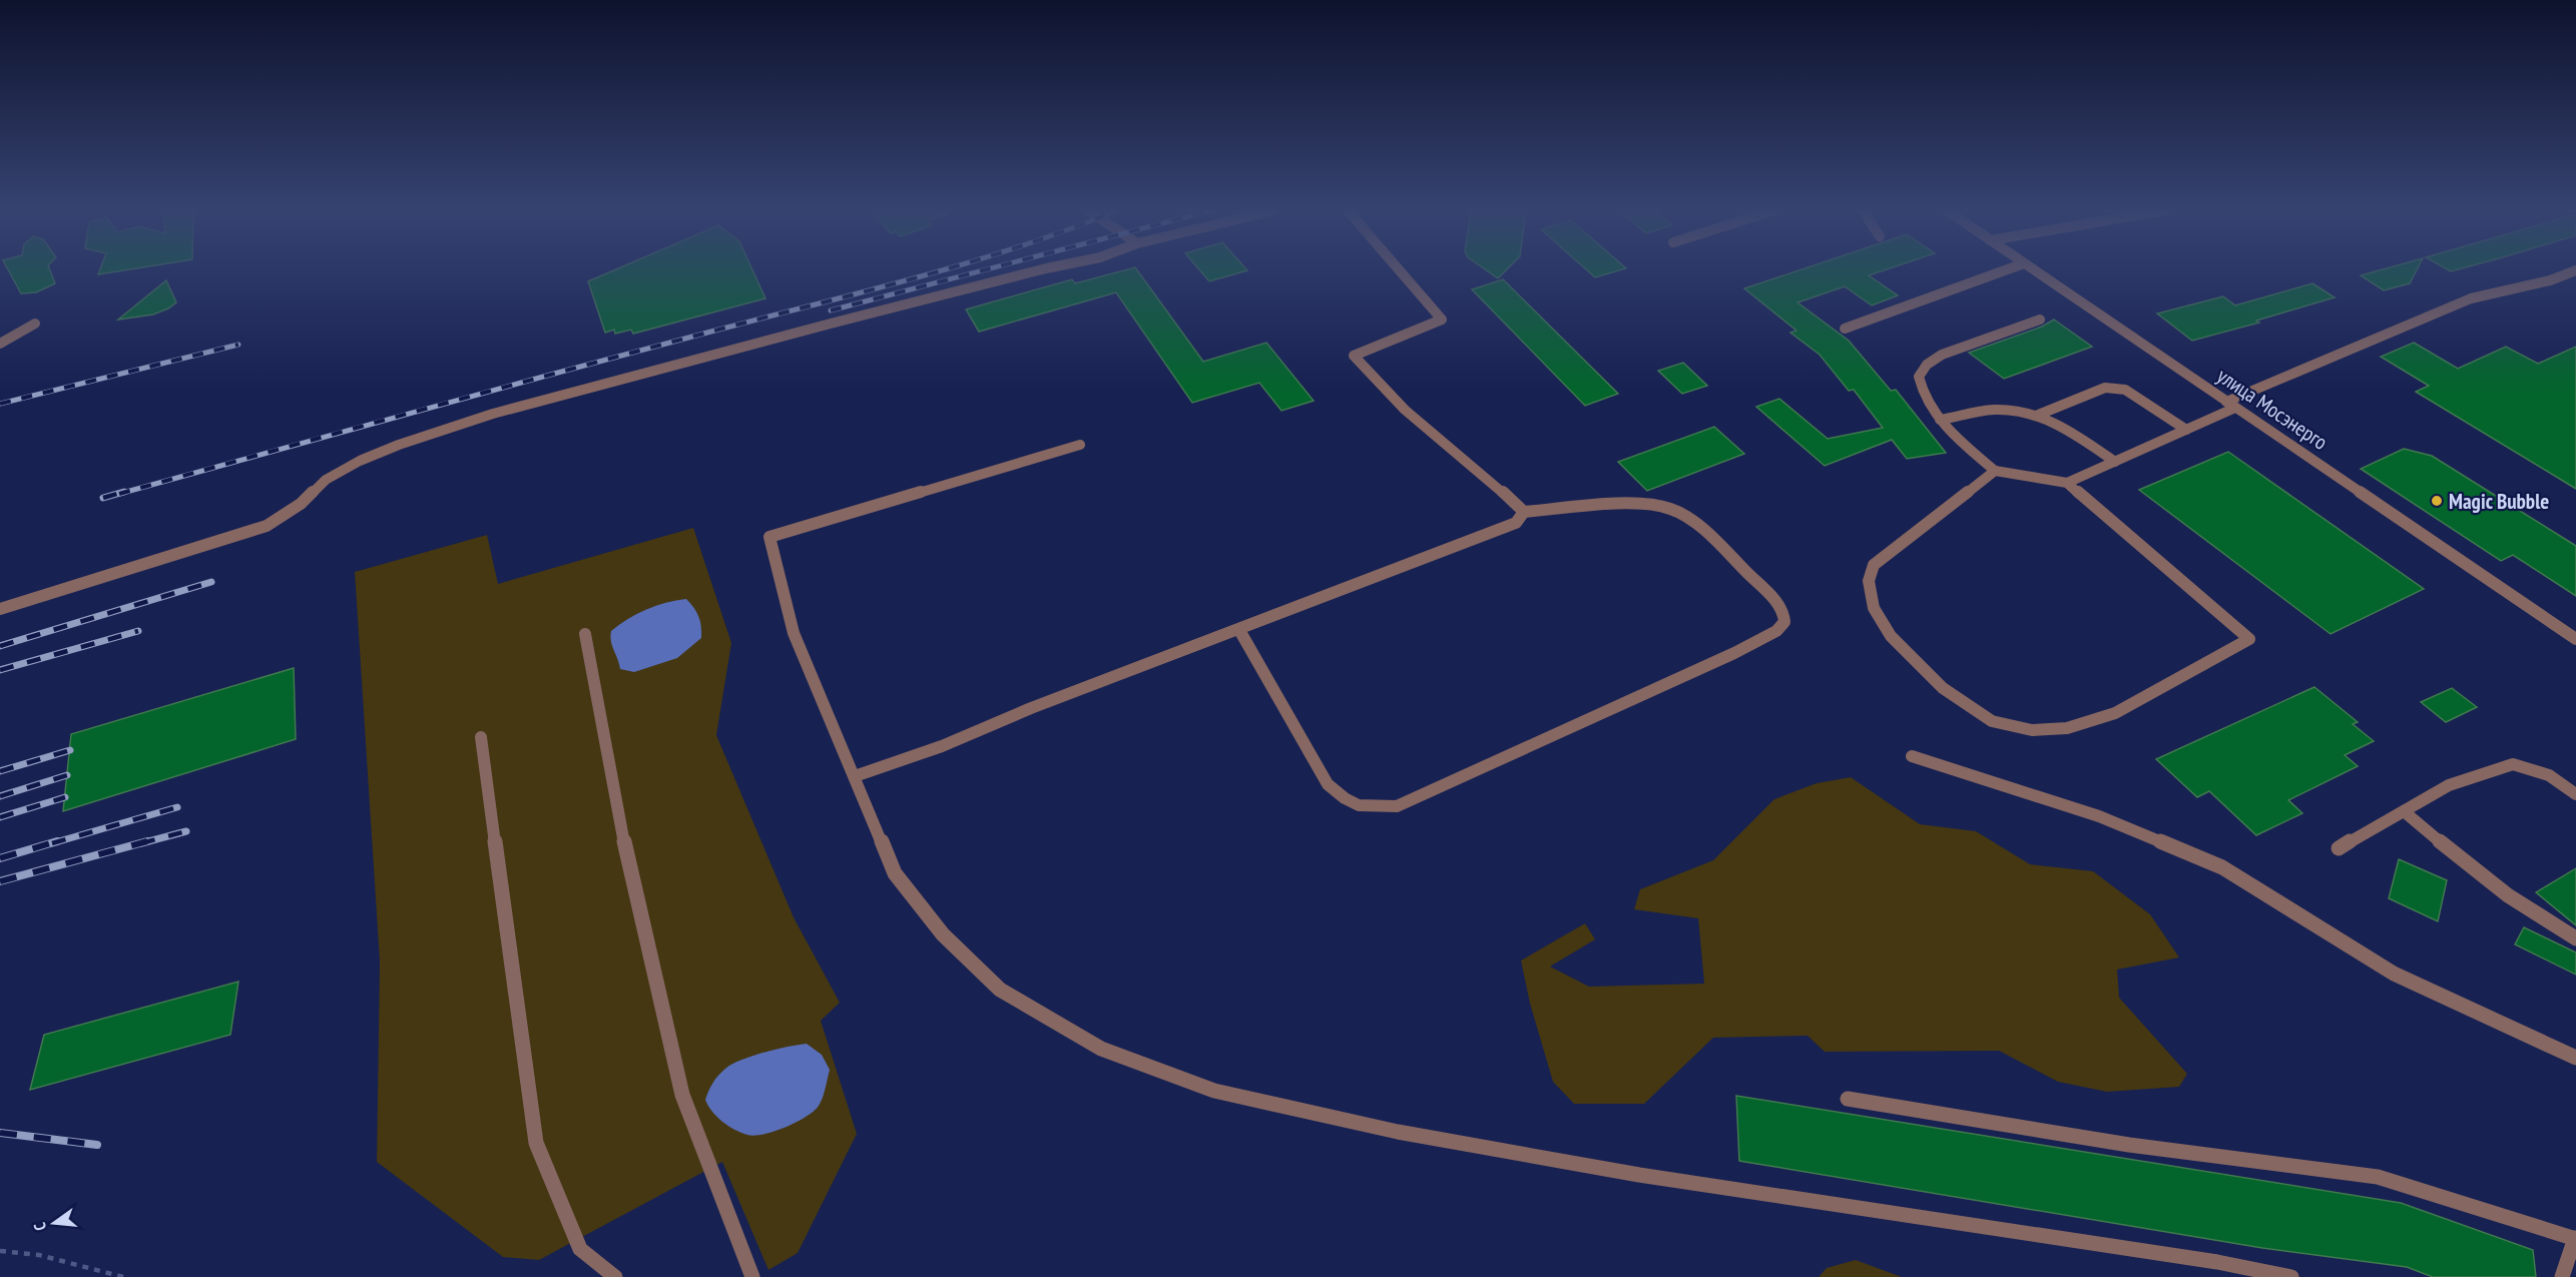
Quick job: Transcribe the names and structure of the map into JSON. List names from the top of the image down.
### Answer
{
  "streets": {
    "street": ["улица Мосэнерго"]
  },
  "places": ["Magic Bubble"],
  "north": "left"
}
